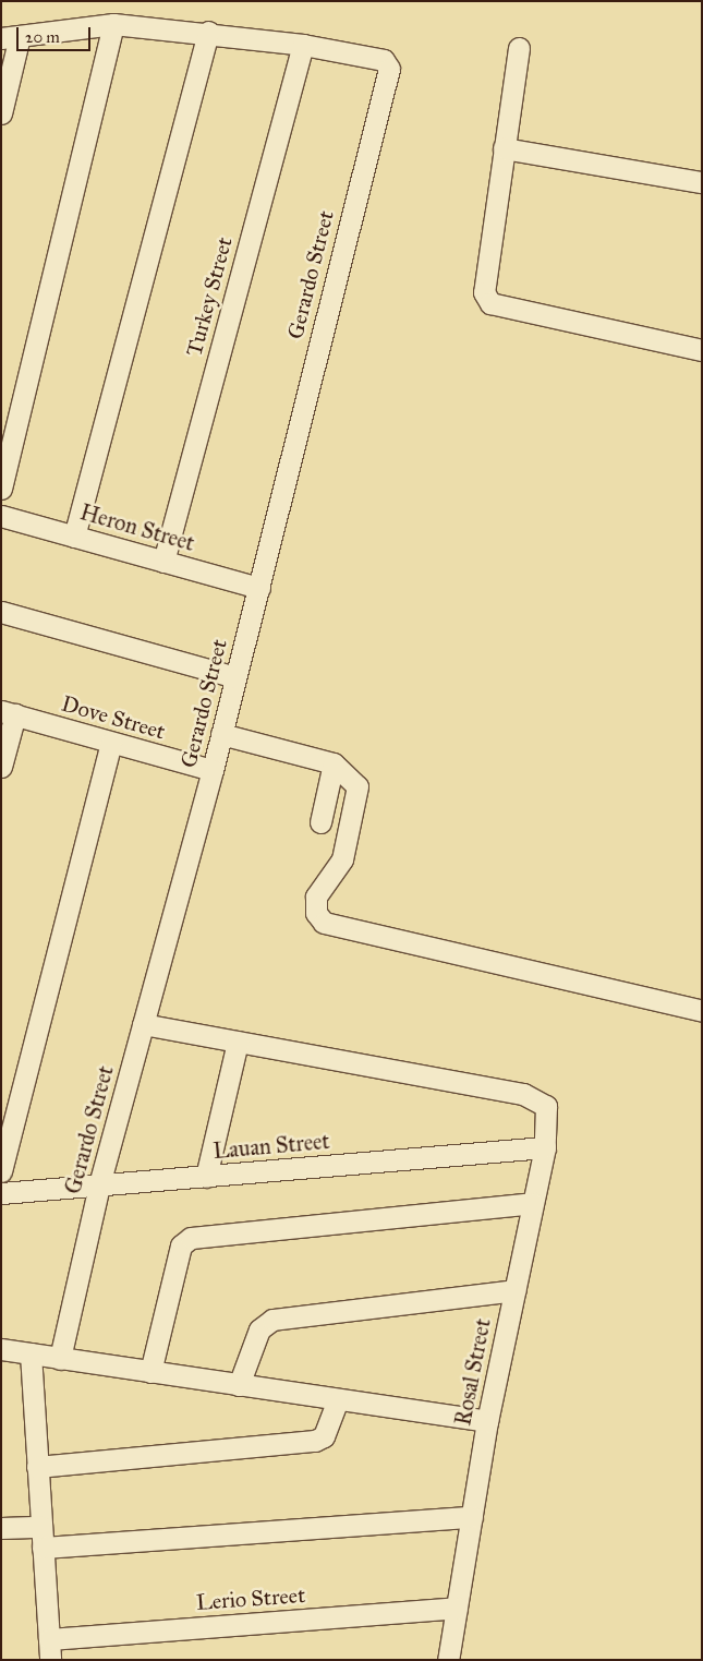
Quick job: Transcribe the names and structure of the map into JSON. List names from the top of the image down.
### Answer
{
  "streets": {
    "street": [
      "Gerardo Street",
      "Turkey Street",
      "Heron Street",
      "Dove Street",
      "Lauan Street",
      "Rosal Street",
      "Lerio Street"
    ]
  },
  "crossings": [
    ["Gerardo Street", "Turkey Street"],
    ["Gerardo Street", "Heron Street"],
    ["Gerardo Street", "Dove Street"],
    ["Gerardo Street", "Lauan Street"],
    ["Turkey Street", "Heron Street"],
    ["Lauan Street", "Rosal Street"],
    ["Rosal Street", "Lerio Street"]
  ],
  "scale_bar": "20 m"
}
